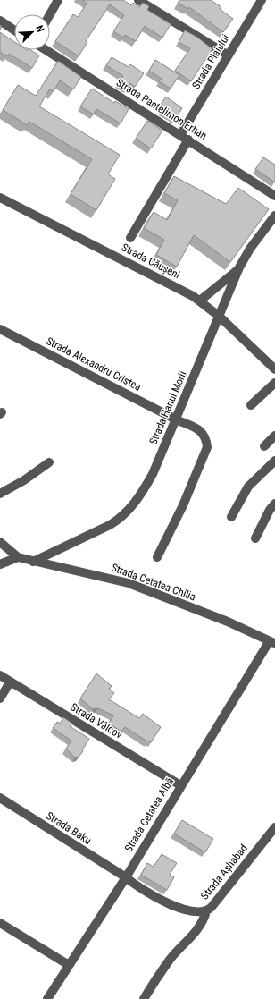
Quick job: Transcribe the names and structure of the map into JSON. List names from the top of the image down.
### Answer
{
  "streets": {
    "street": [
      "Strada Plaiului",
      "Strada Pantelimon Erhan",
      "Strada Căușeni",
      "Strada Alexandru Cristea",
      "Strada Hanul Morii",
      "Strada Cetatea Chilia",
      "Strada Vâlcov",
      "Strada Cetatea Albă",
      "Strada Baku",
      "Strada Așhabad"
    ]
  },
  "crossings": [
    ["Strada Plaiului", "Strada Pantelimon Erhan"],
    ["Strada Căușeni", "Strada Hanul Morii"],
    ["Strada Alexandru Cristea", "Strada Hanul Morii"],
    ["Strada Hanul Morii", "Strada Cetatea Chilia"],
    ["Strada Cetatea Chilia", "Strada Cetatea Albă"],
    ["Strada Vâlcov", "Strada Cetatea Albă"],
    ["Strada Cetatea Albă", "Strada Baku"],
    ["Strada Cetatea Albă", "Strada Așhabad"],
    ["Strada Baku", "Strada Așhabad"]
  ],
  "north": "top right"
}
